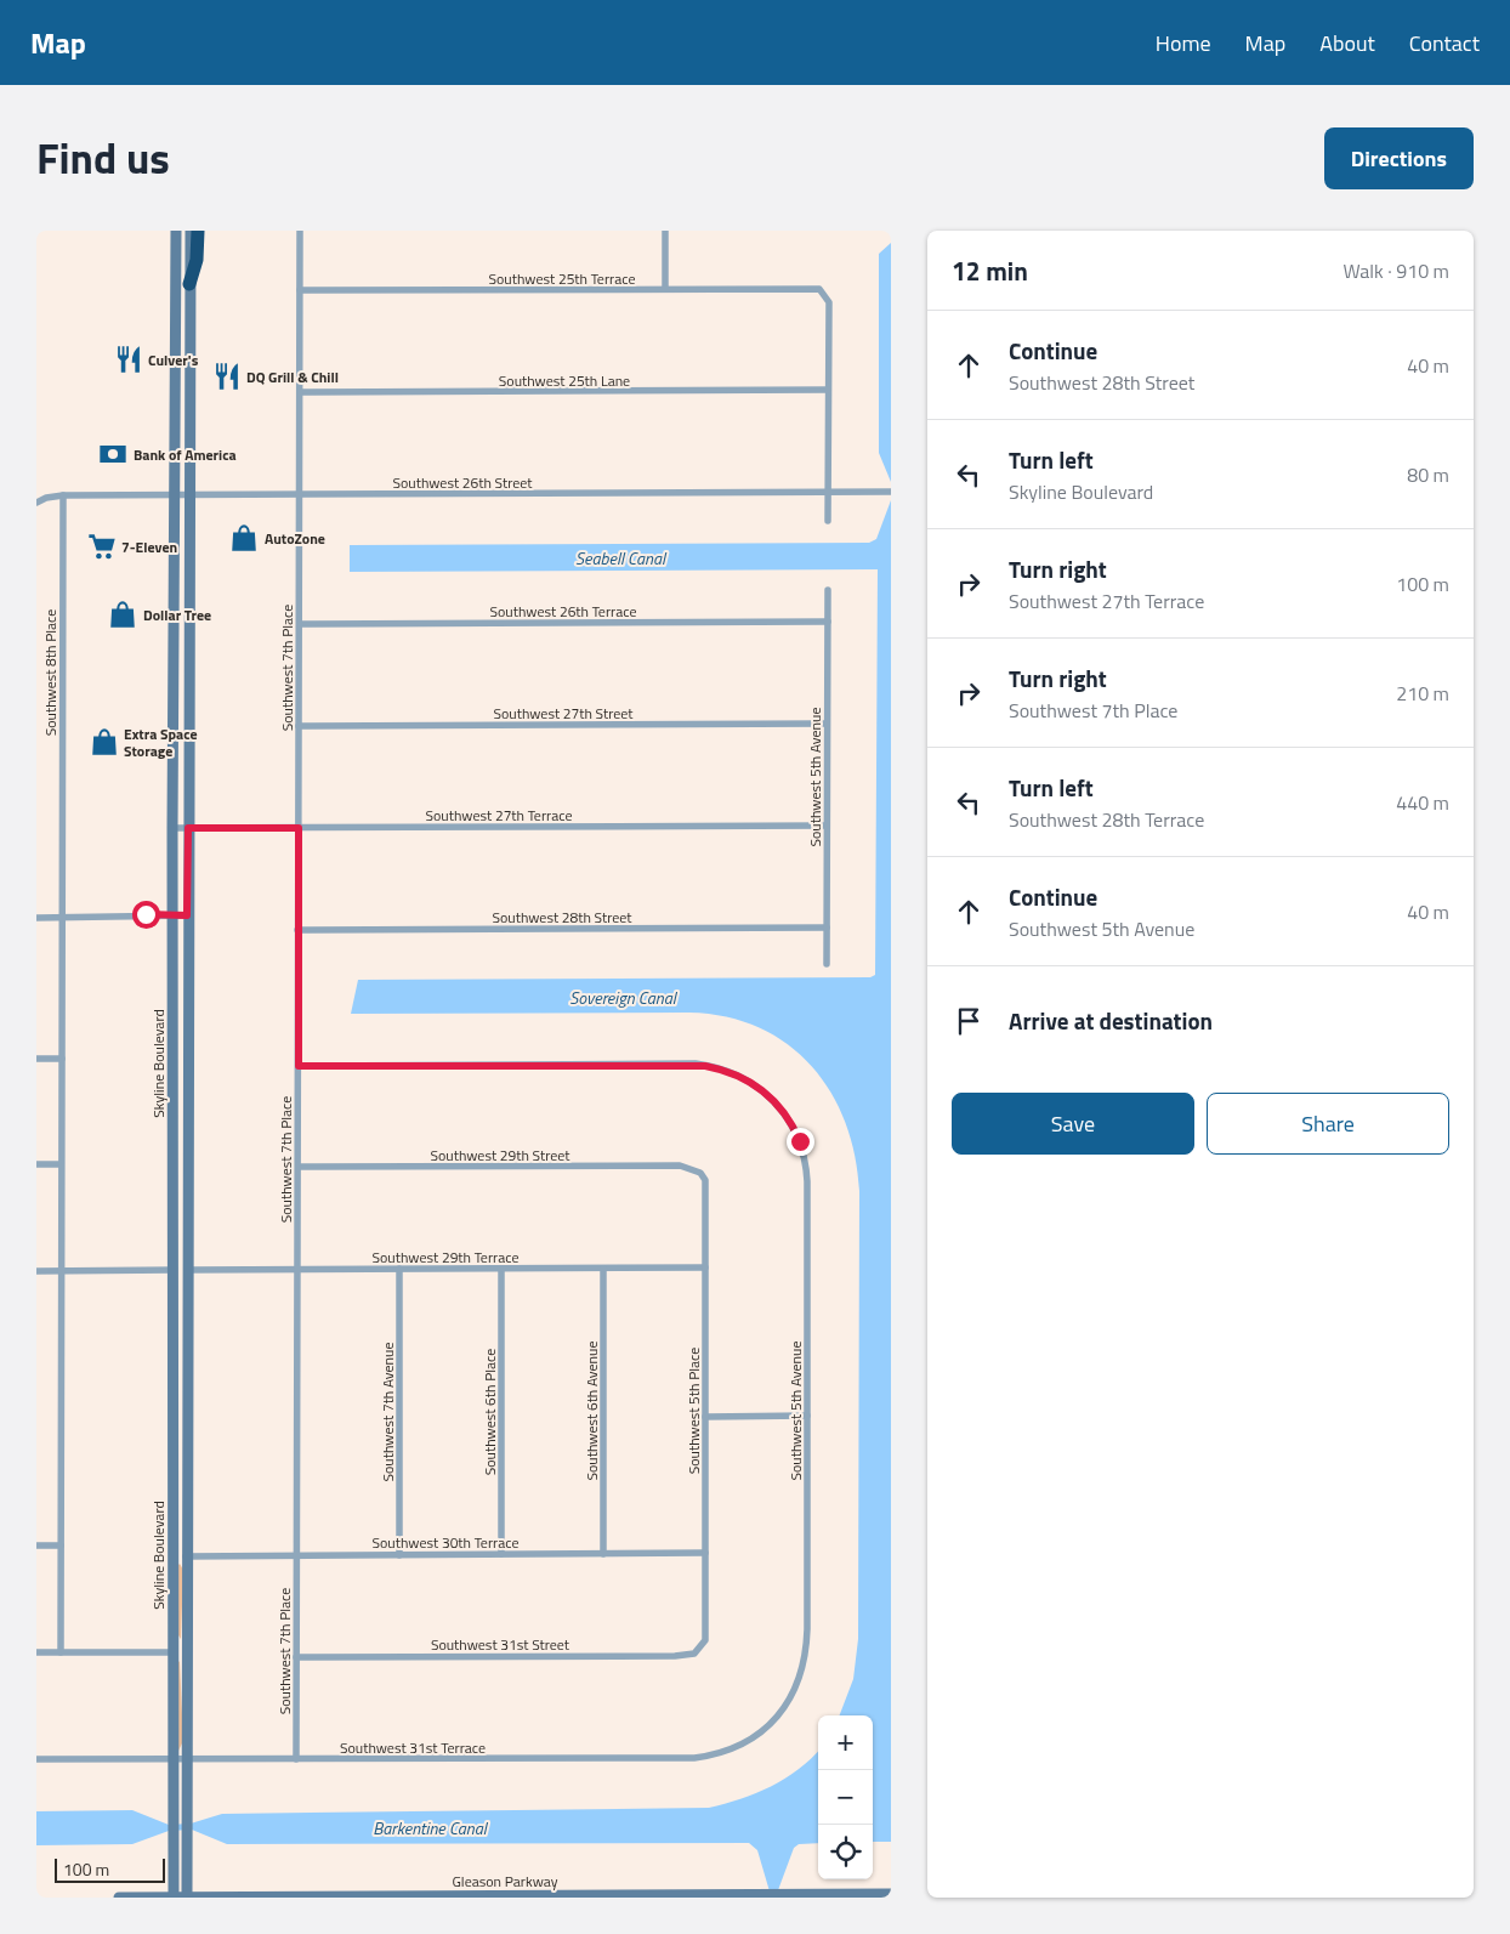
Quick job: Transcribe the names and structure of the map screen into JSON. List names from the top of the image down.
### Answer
{
  "streets": {
    "street": [
      "Southwest 25th Terrace",
      "Southwest 25th Lane",
      "Southwest 26th Street",
      "Southwest 26th Terrace",
      "Southwest 7th Place",
      "Southwest 8th Place",
      "Southwest 27th Street",
      "Southwest 5th Avenue",
      "Southwest 27th Terrace",
      "Southwest 28th Street",
      "Skyline Boulevard",
      "Southwest 29th Street",
      "Southwest 29th Terrace",
      "Southwest 6th Avenue",
      "Southwest 5th Place",
      "Southwest 7th Avenue",
      "Southwest 6th Place",
      "Southwest 30th Terrace",
      "Southwest 31st Street",
      "Southwest 31st Terrace",
      "Gleason Parkway"
    ]
  },
  "crossings": [
    ["Southwest 25th Terrace", "Southwest 25th Lane"],
    ["Southwest 25th Terrace", "Southwest 7th Place"],
    ["Southwest 25th Lane", "Southwest 7th Place"],
    ["Southwest 26th Street", "Southwest 7th Place"],
    ["Southwest 26th Street", "Southwest 8th Place"],
    ["Southwest 26th Street", "Skyline Boulevard"],
    ["Southwest 26th Terrace", "Southwest 7th Place"],
    ["Southwest 26th Terrace", "Southwest 5th Avenue"],
    ["Southwest 7th Place", "Southwest 27th Street"],
    ["Southwest 7th Place", "Southwest 5th Avenue"],
    ["Southwest 7th Place", "Southwest 27th Terrace"],
    ["Southwest 7th Place", "Southwest 28th Street"],
    ["Southwest 7th Place", "Southwest 29th Street"],
    ["Southwest 7th Place", "Southwest 29th Terrace"],
    ["Southwest 7th Place", "Southwest 30th Terrace"],
    ["Southwest 7th Place", "Southwest 31st Street"],
    ["Southwest 7th Place", "Southwest 31st Terrace"],
    ["Southwest 27th Street", "Southwest 5th Avenue"],
    ["Southwest 5th Avenue", "Southwest 27th Terrace"],
    ["Southwest 5th Avenue", "Southwest 28th Street"],
    ["Southwest 5th Avenue", "Southwest 31st Terrace"],
    ["Southwest 27th Terrace", "Skyline Boulevard"],
    ["Skyline Boulevard", "Southwest 29th Terrace"],
    ["Skyline Boulevard", "Southwest 30th Terrace"],
    ["Skyline Boulevard", "Southwest 31st Terrace"],
    ["Skyline Boulevard", "Gleason Parkway"],
    ["Southwest 29th Street", "Southwest 5th Place"],
    ["Southwest 29th Terrace", "Southwest 6th Avenue"],
    ["Southwest 29th Terrace", "Southwest 5th Place"],
    ["Southwest 29th Terrace", "Southwest 7th Avenue"],
    ["Southwest 29th Terrace", "Southwest 6th Place"],
    ["Southwest 6th Avenue", "Southwest 30th Terrace"],
    ["Southwest 5th Place", "Southwest 30th Terrace"],
    ["Southwest 5th Place", "Southwest 31st Street"],
    ["Southwest 7th Avenue", "Southwest 30th Terrace"],
    ["Southwest 6th Place", "Southwest 30th Terrace"]
  ],
  "water": ["Seabell Canal", "Sovereign Canal", "Barkentine Canal"],
  "places": {
    "restaurant": ["Culver's", "DQ Grill & Chill"],
    "bank": ["Bank of America"],
    "shop": ["AutoZone", "Dollar Tree", "Extra Space Storage"],
    "supermarket": ["7-Eleven"]
  },
  "scale_bar": "100 m",
  "page": {
    "header": "Map",
    "nav": [
      "Home",
      "Map",
      "About",
      "Contact"
    ],
    "title": "Find us",
    "buttons": [
      "Directions",
      ["Save", "Share"]
    ],
    "heading": ["12 min", "Walk · 910 m"],
    "list": [
      ["Continue", "Southwest 28th Street", "40 m"],
      ["Turn left", "Skyline Boulevard", "80 m"],
      ["Turn right", "Southwest 27th Terrace", "100 m"],
      ["Turn right", "Southwest 7th Place", "210 m"],
      ["Turn left", "Southwest 28th Terrace", "440 m"],
      ["Continue", "Southwest 5th Avenue", "40 m"],
      "Arrive at destination"
    ],
    "map_buttons": ["+", "−"],
    "scale": "100 m"
  }
}
